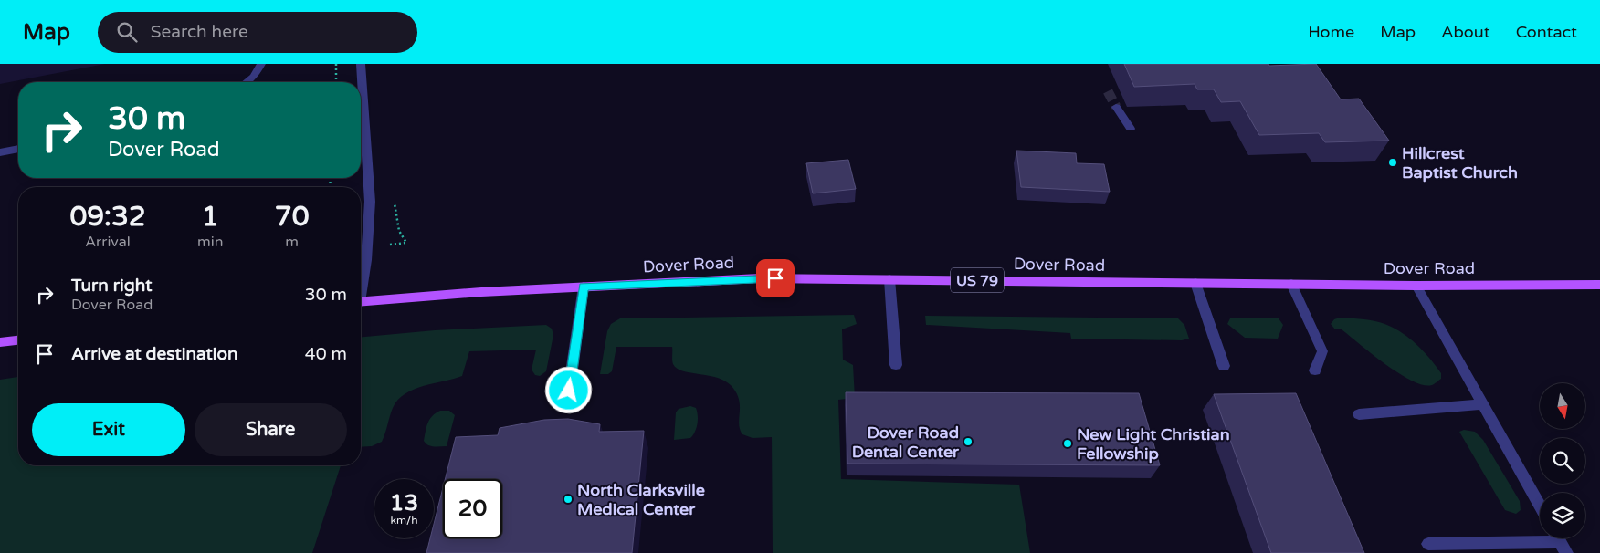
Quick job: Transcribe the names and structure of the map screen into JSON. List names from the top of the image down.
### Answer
{
  "streets": {
    "main road": ["Dover Road", "US 79"]
  },
  "places": [
    "Hillcrest Baptist Church",
    "Dover Road Dental Center",
    "New Light Christian Fellowship",
    "North Clarksville Medical Center"
  ],
  "north": "bottom",
  "page": {
    "header": "Map",
    "search": "Search here",
    "nav": [
      "Home",
      "Map",
      "About",
      "Contact"
    ],
    "turn": ["30 m", "Dover Road"],
    "eta": [
      "09:32",
      "Arrival",
      "1",
      "min",
      "70",
      "m"
    ],
    "list": [
      {
        "name": "Turn right",
        "note": "Dover Road",
        "value": "30 m"
      },
      {
        "name": "Arrive at destination",
        "value": "40 m"
      }
    ],
    "buttons": ["Exit", "Share"],
    "speed": "13 km/h",
    "limit": "20"
  }
}
